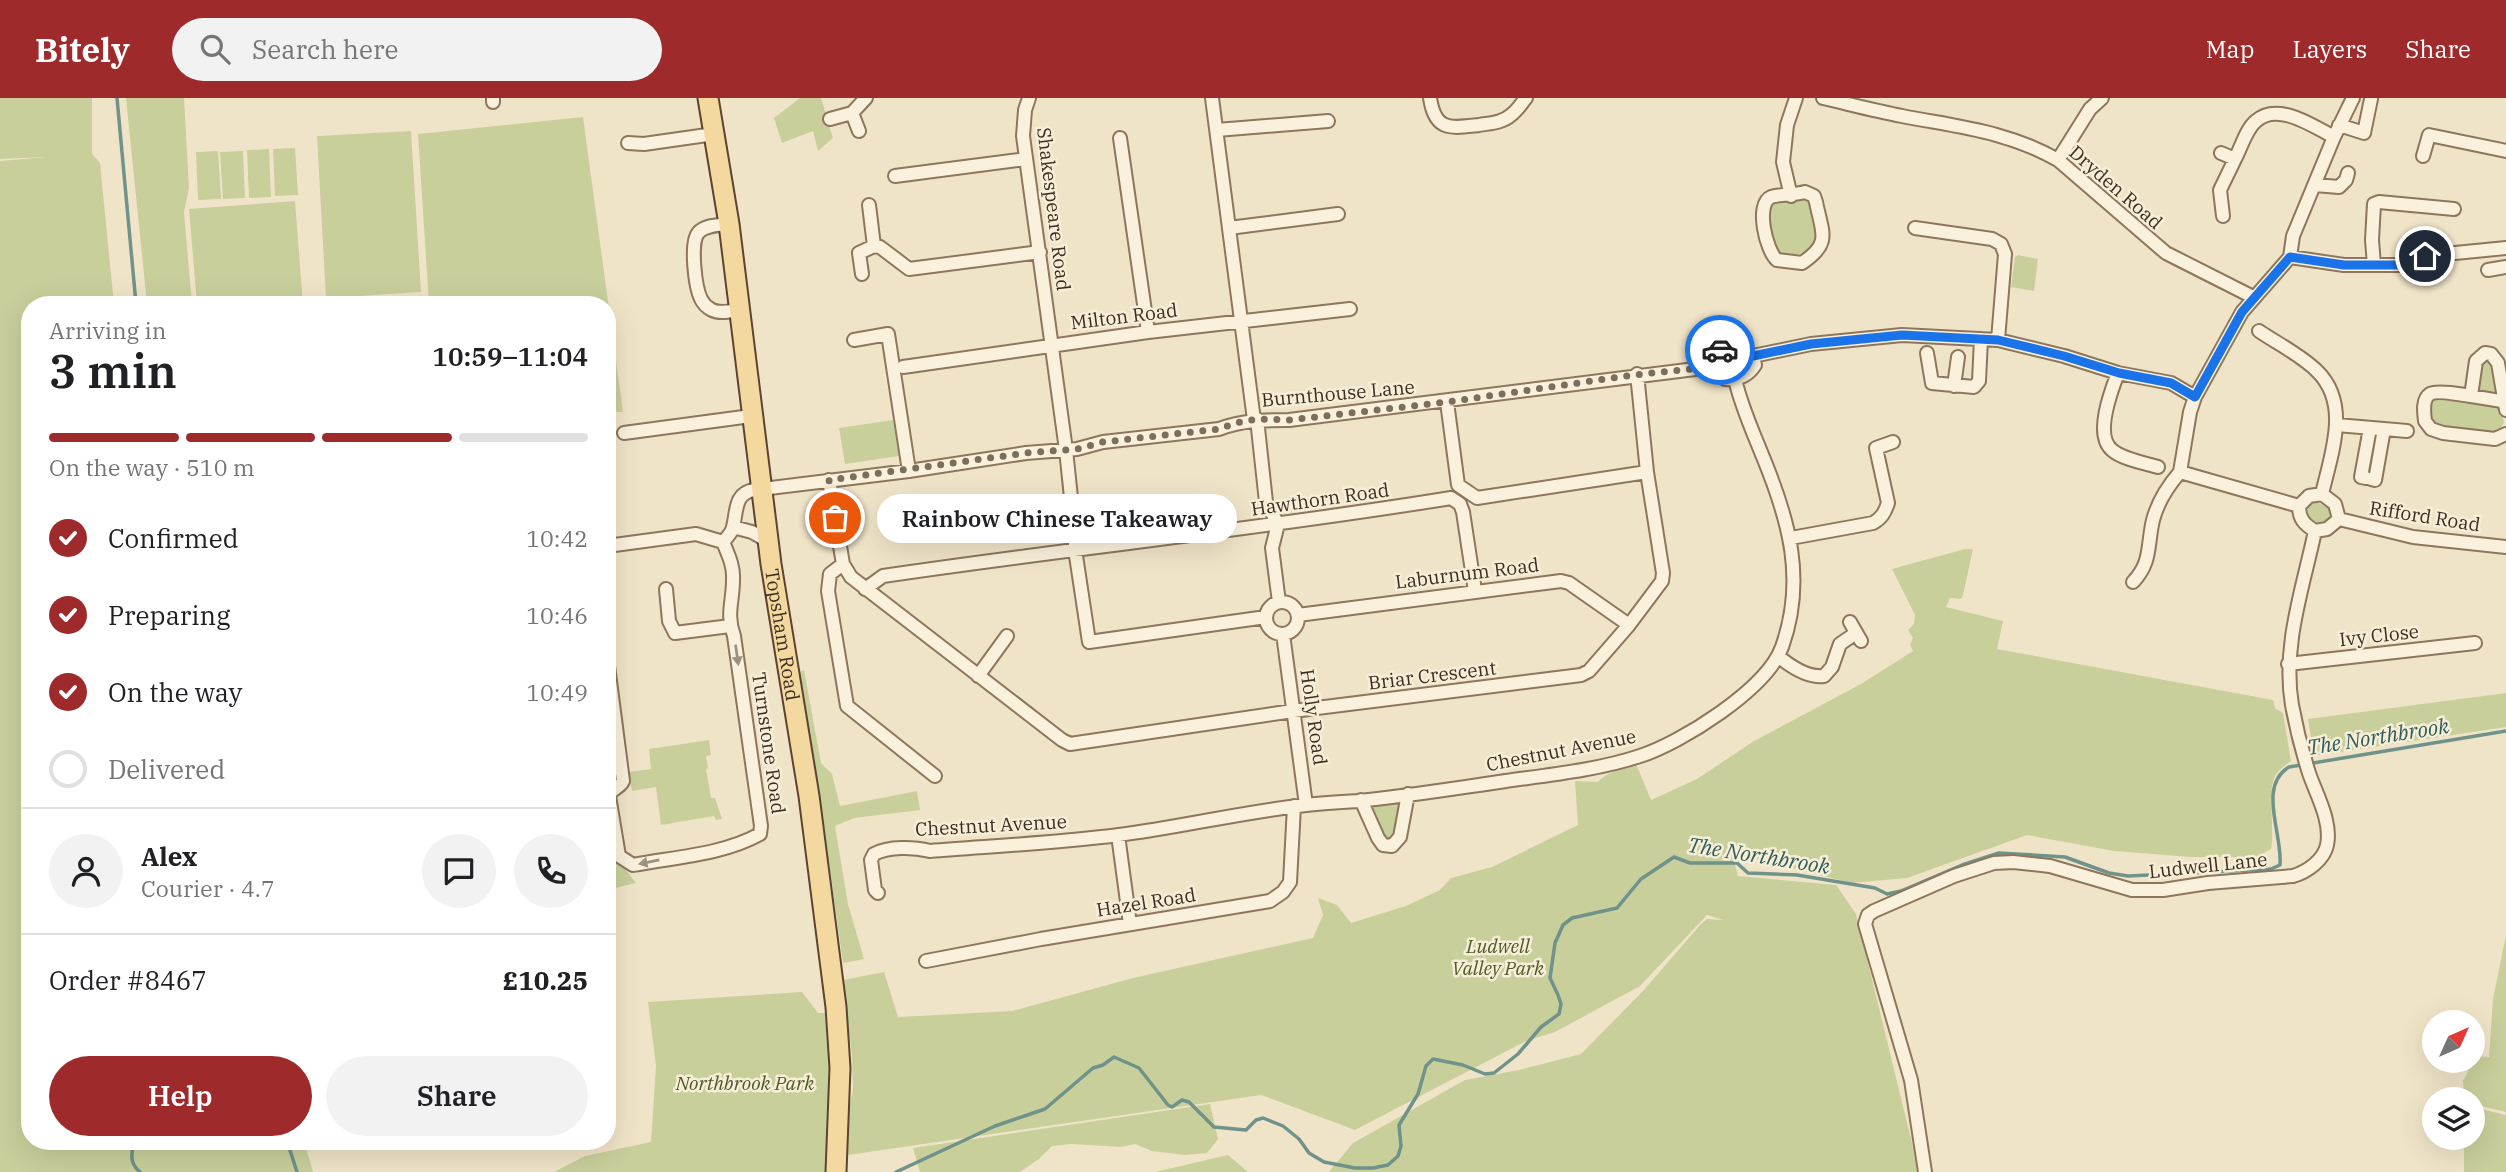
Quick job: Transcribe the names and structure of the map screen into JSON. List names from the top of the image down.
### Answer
{
  "streets": {
    "main road": ["Topsham Road"],
    "street": [
      "Dryden Road",
      "Shakespeare Road",
      "Milton Road",
      "Burnthouse Lane",
      "Hawthorn Road",
      "Rifford Road",
      "Laburnum Road",
      "Ivy Close",
      "Briar Crescent",
      "Holly Road",
      "Turnstone Road",
      "Chestnut Avenue",
      "Ludwell Lane",
      "Hazel Road"
    ]
  },
  "crossings": [
    ["Shakespeare Road", "Milton Road"],
    ["Shakespeare Road", "Burnthouse Lane"],
    ["Shakespeare Road", "Hawthorn Road"],
    ["Shakespeare Road", "Laburnum Road"],
    ["Shakespeare Road", "Holly Road"],
    ["Burnthouse Lane", "Topsham Road"],
    ["Burnthouse Lane", "Briar Crescent"],
    ["Burnthouse Lane", "Chestnut Avenue"],
    ["Hawthorn Road", "Laburnum Road"],
    ["Hawthorn Road", "Briar Crescent"],
    ["Rifford Road", "Ludwell Lane"],
    ["Laburnum Road", "Briar Crescent"],
    ["Laburnum Road", "Holly Road"],
    ["Ivy Close", "Ludwell Lane"],
    ["Briar Crescent", "Holly Road"],
    ["Holly Road", "Chestnut Avenue"],
    ["Holly Road", "Hazel Road"],
    ["Chestnut Avenue", "Hazel Road"]
  ],
  "water": ["The Northbrook"],
  "parks": ["Ludwell Valley Park", "Northbrook Park"],
  "places": ["Rainbow Chinese Takeaway"],
  "north": "top right",
  "page": {
    "header": "Bitely",
    "search": "Search here",
    "nav": ["Map", "Layers", "Share"],
    "heading": ["3 min", "Arriving in", "10:59–11:04"],
    "panel": [
      "Alex",
      "Courier · 4.7",
      "Order #8467",
      "£10.25"
    ],
    "bar": "On the way · 510 m",
    "bubble": "Rainbow Chinese Takeaway",
    "list": [
      ["Confirmed", "10:42"],
      ["Preparing", "10:46"],
      ["On the way", "10:49"],
      "Delivered"
    ],
    "buttons": ["Help", "Share"]
  }
}
